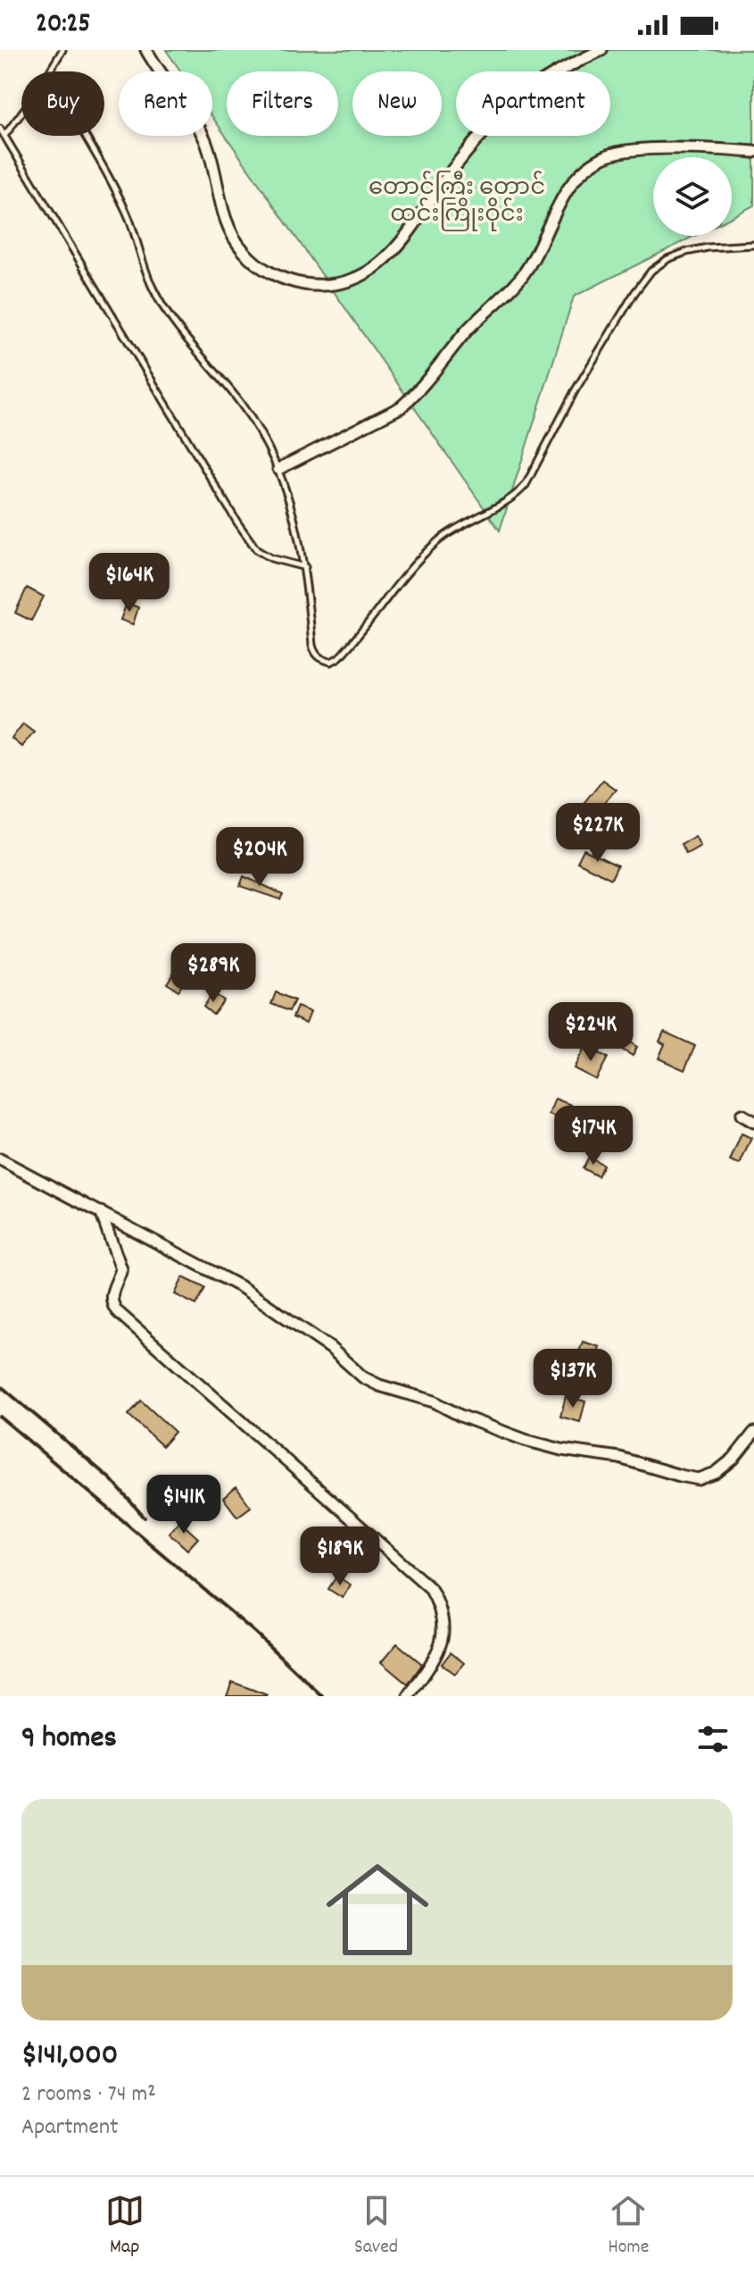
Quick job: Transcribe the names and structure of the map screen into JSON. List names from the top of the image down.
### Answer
{
  "parks": ["တောင်ကြီး တောင် ထင်းကြိုးဝိုင်း"],
  "page": {
    "status": "20:25",
    "chip": [
      "Buy",
      "Rent",
      "Filters",
      "New",
      "Apartment"
    ],
    "price": [
      "$164K",
      "$227K",
      "$204K",
      "$289K",
      "$224K",
      "$174K",
      "$137K",
      "$141K",
      "$189K"
    ],
    "heading": "9 homes",
    "list": [
      {
        "name": "$141,000",
        "note": "2 rooms · 74 m² · Apartment"
      }
    ],
    "tabs": ["Map", "Saved", "Home"]
  }
}
